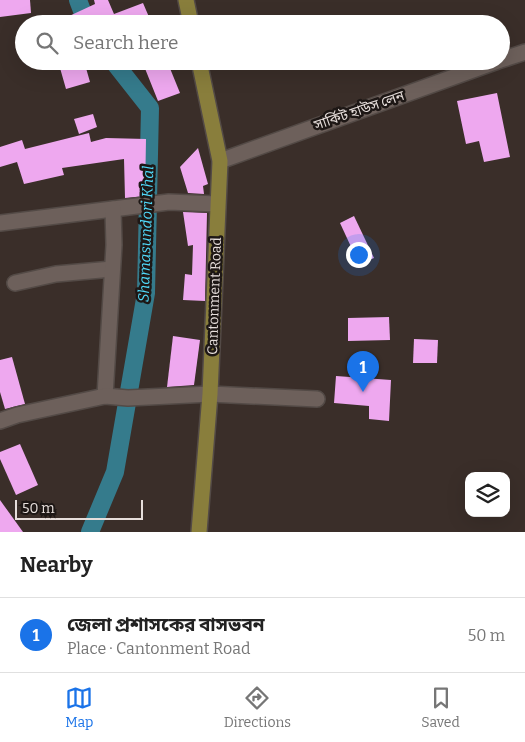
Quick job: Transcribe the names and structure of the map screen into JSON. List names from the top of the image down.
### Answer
{
  "streets": {
    "main road": ["Cantonment Road"],
    "street": ["সার্কিট হাউস লেন"]
  },
  "crossings": [
    ["সার্কিট হাউস লেন", "Cantonment Road"]
  ],
  "water": ["Shamasundori Khal"],
  "scale_bar": "50 m",
  "page": {
    "search": "Search here",
    "pins": "1",
    "scale": "50 m",
    "heading": "Nearby",
    "list": [
      {
        "mark": "1",
        "name": "জেলা প্রশাসকের বাসভবন",
        "note": "Place · Cantonment Road",
        "value": "50 m"
      }
    ],
    "nav": ["Map", "Directions", "Saved"]
  }
}
